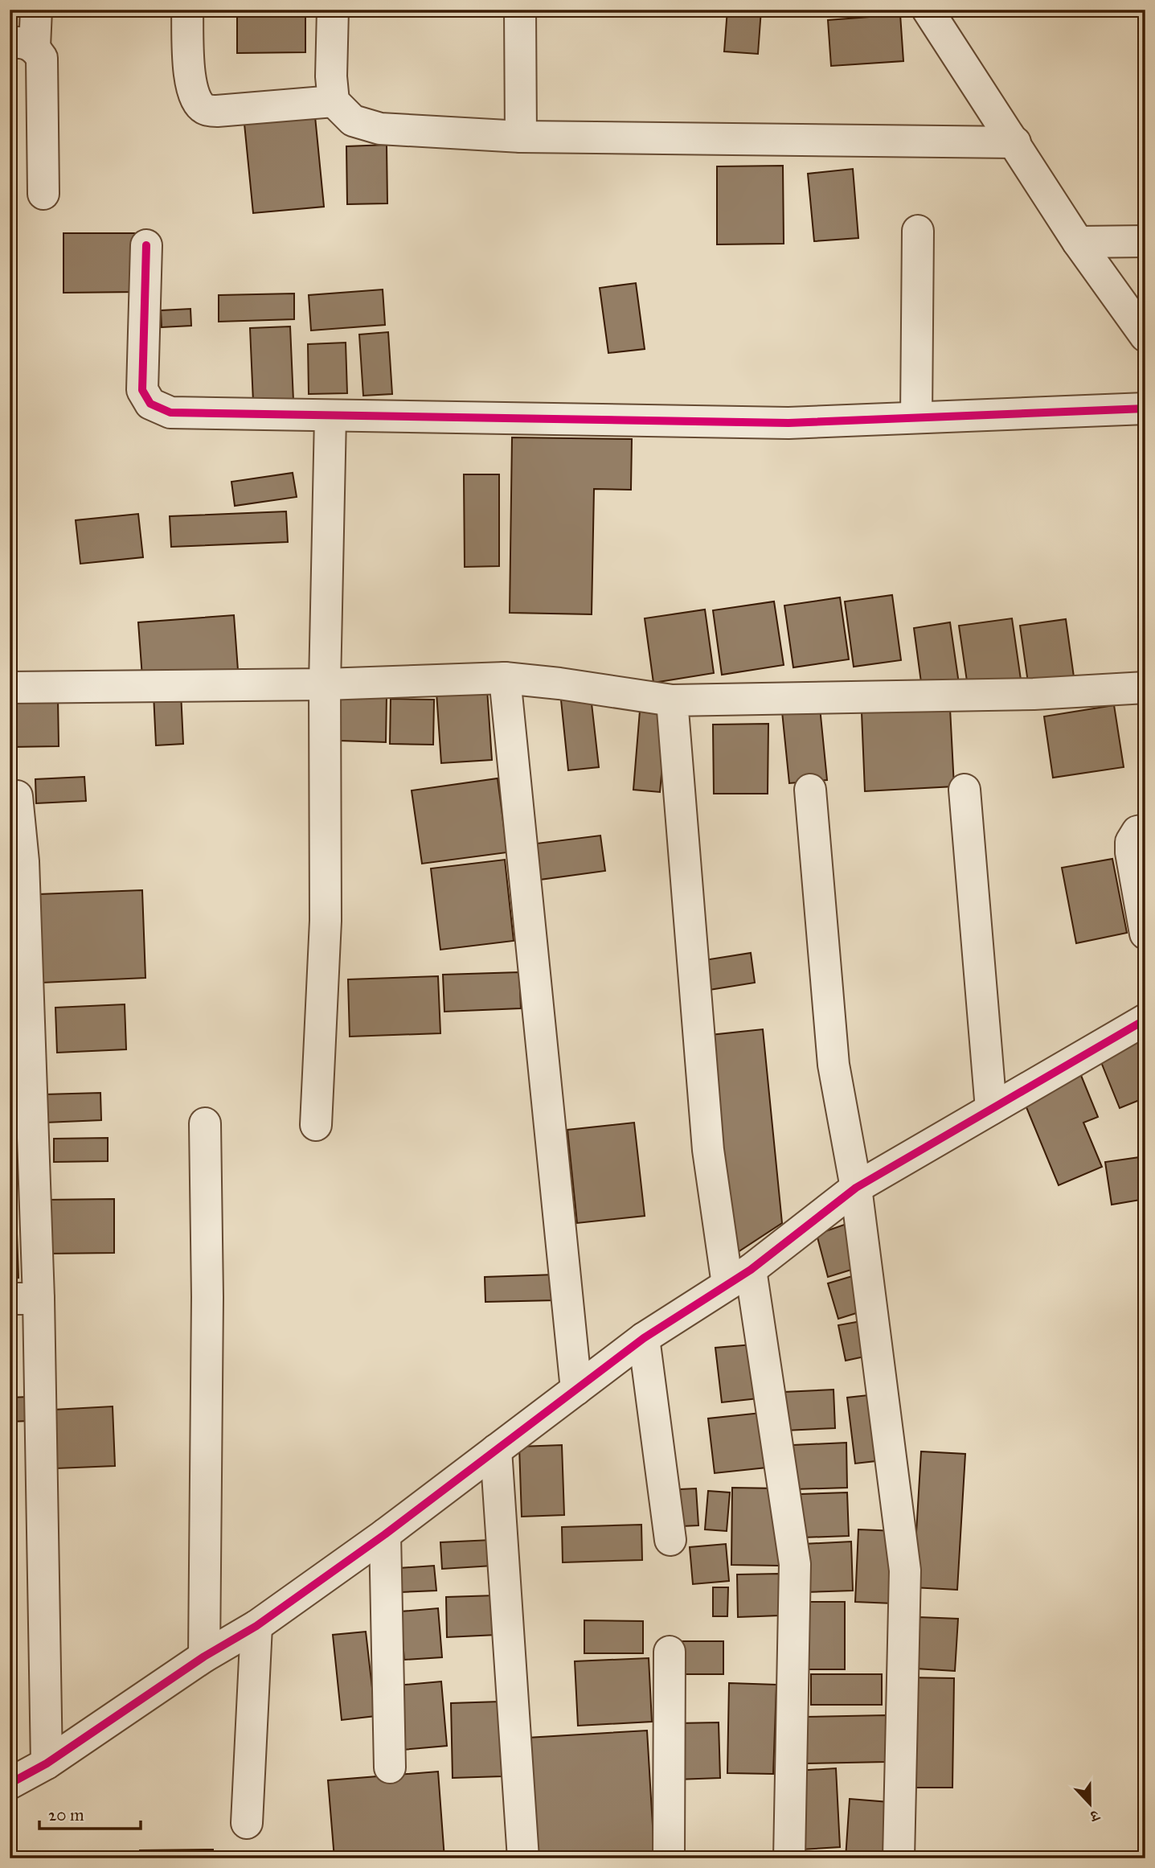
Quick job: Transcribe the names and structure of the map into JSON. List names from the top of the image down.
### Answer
{
  "scale_bar": "20 m",
  "north": "bottom"
}
